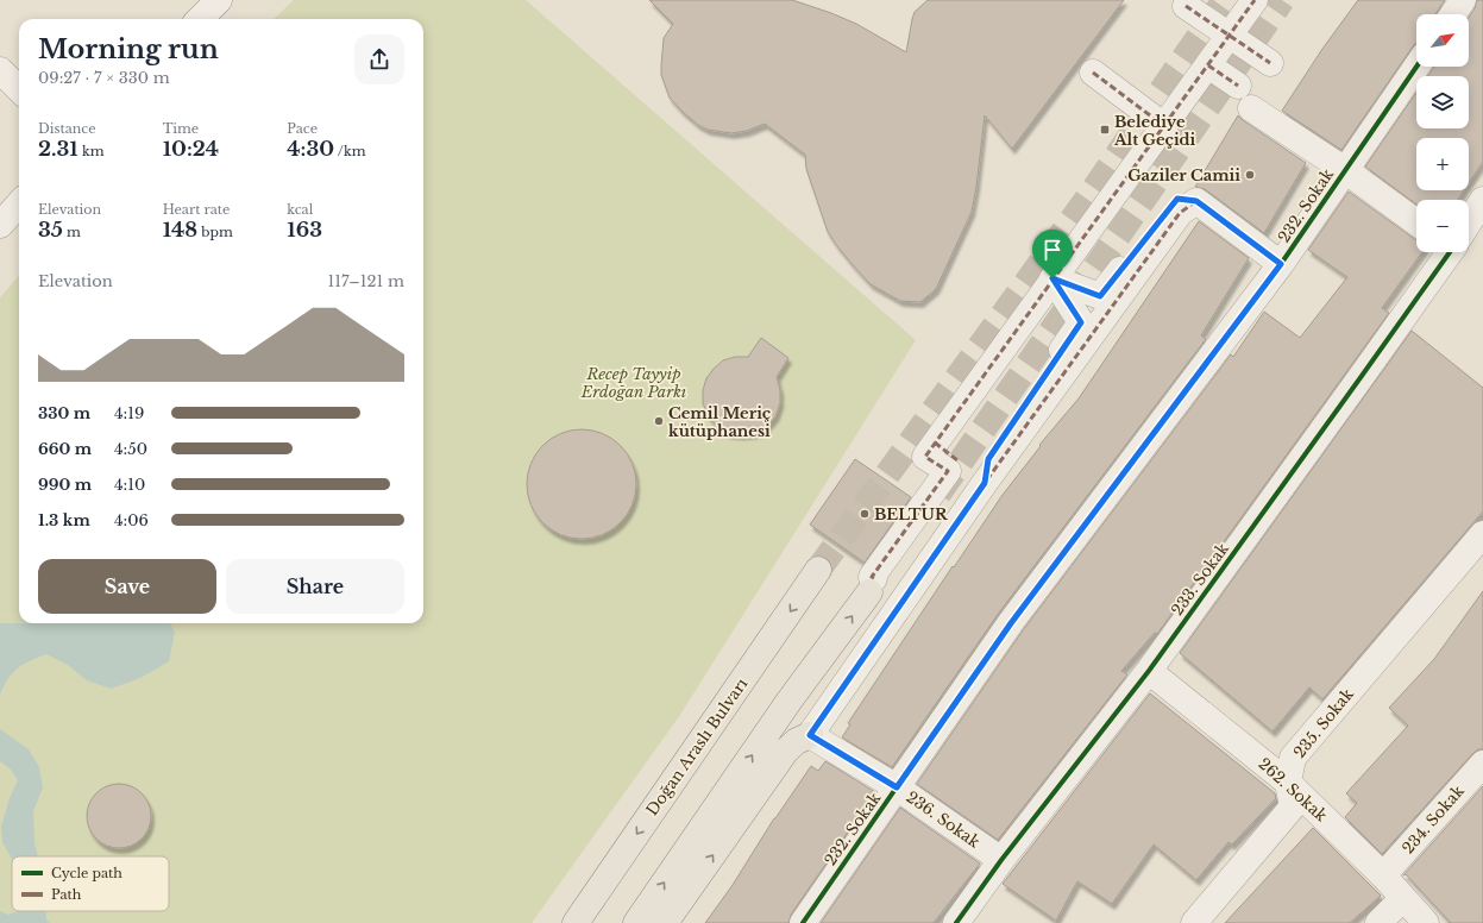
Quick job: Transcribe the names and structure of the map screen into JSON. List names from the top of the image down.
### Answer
{
  "streets": {
    "main road": ["Doğan Araslı Bulvarı"],
    "street": [
      "232. Sokak",
      "233. Sokak",
      "235. Sokak",
      "262. Sokak",
      "236. Sokak",
      "234. Sokak"
    ]
  },
  "crossings": [
    ["232. Sokak", "236. Sokak"],
    ["233. Sokak", "262. Sokak"],
    ["233. Sokak", "236. Sokak"],
    ["235. Sokak", "262. Sokak"],
    ["262. Sokak", "234. Sokak"]
  ],
  "parks": ["Recep Tayyip Erdoğan Parkı"],
  "places": {
    "transit": ["Belediye Alt Geçidi"],
    "other": ["Gaziler Camii", "Cemil Meriç kütüphanesi", "BELTUR"]
  },
  "legend": ["Cycle path", "Path"],
  "north": "top right",
  "page": {
    "map_buttons": ["+", "−"],
    "heading": ["Morning run", "09:27 · 7 × 330 m"],
    "stats": [
      ["Distance", "2.31 km"],
      ["Time", "10:24"],
      ["Pace", "4:30 /km"],
      ["Elevation", "35 m"],
      ["Heart rate", "148 bpm"],
      ["kcal", "163"]
    ],
    "chart": ["Elevation", "117–121 m"],
    "list": [
      {
        "name": "330 m",
        "note": "4:19"
      },
      {
        "name": "660 m",
        "note": "4:50"
      },
      {
        "name": "990 m",
        "note": "4:10"
      },
      {
        "name": "1.3 km",
        "note": "4:06"
      }
    ],
    "buttons": ["Save", "Share"]
  }
}
